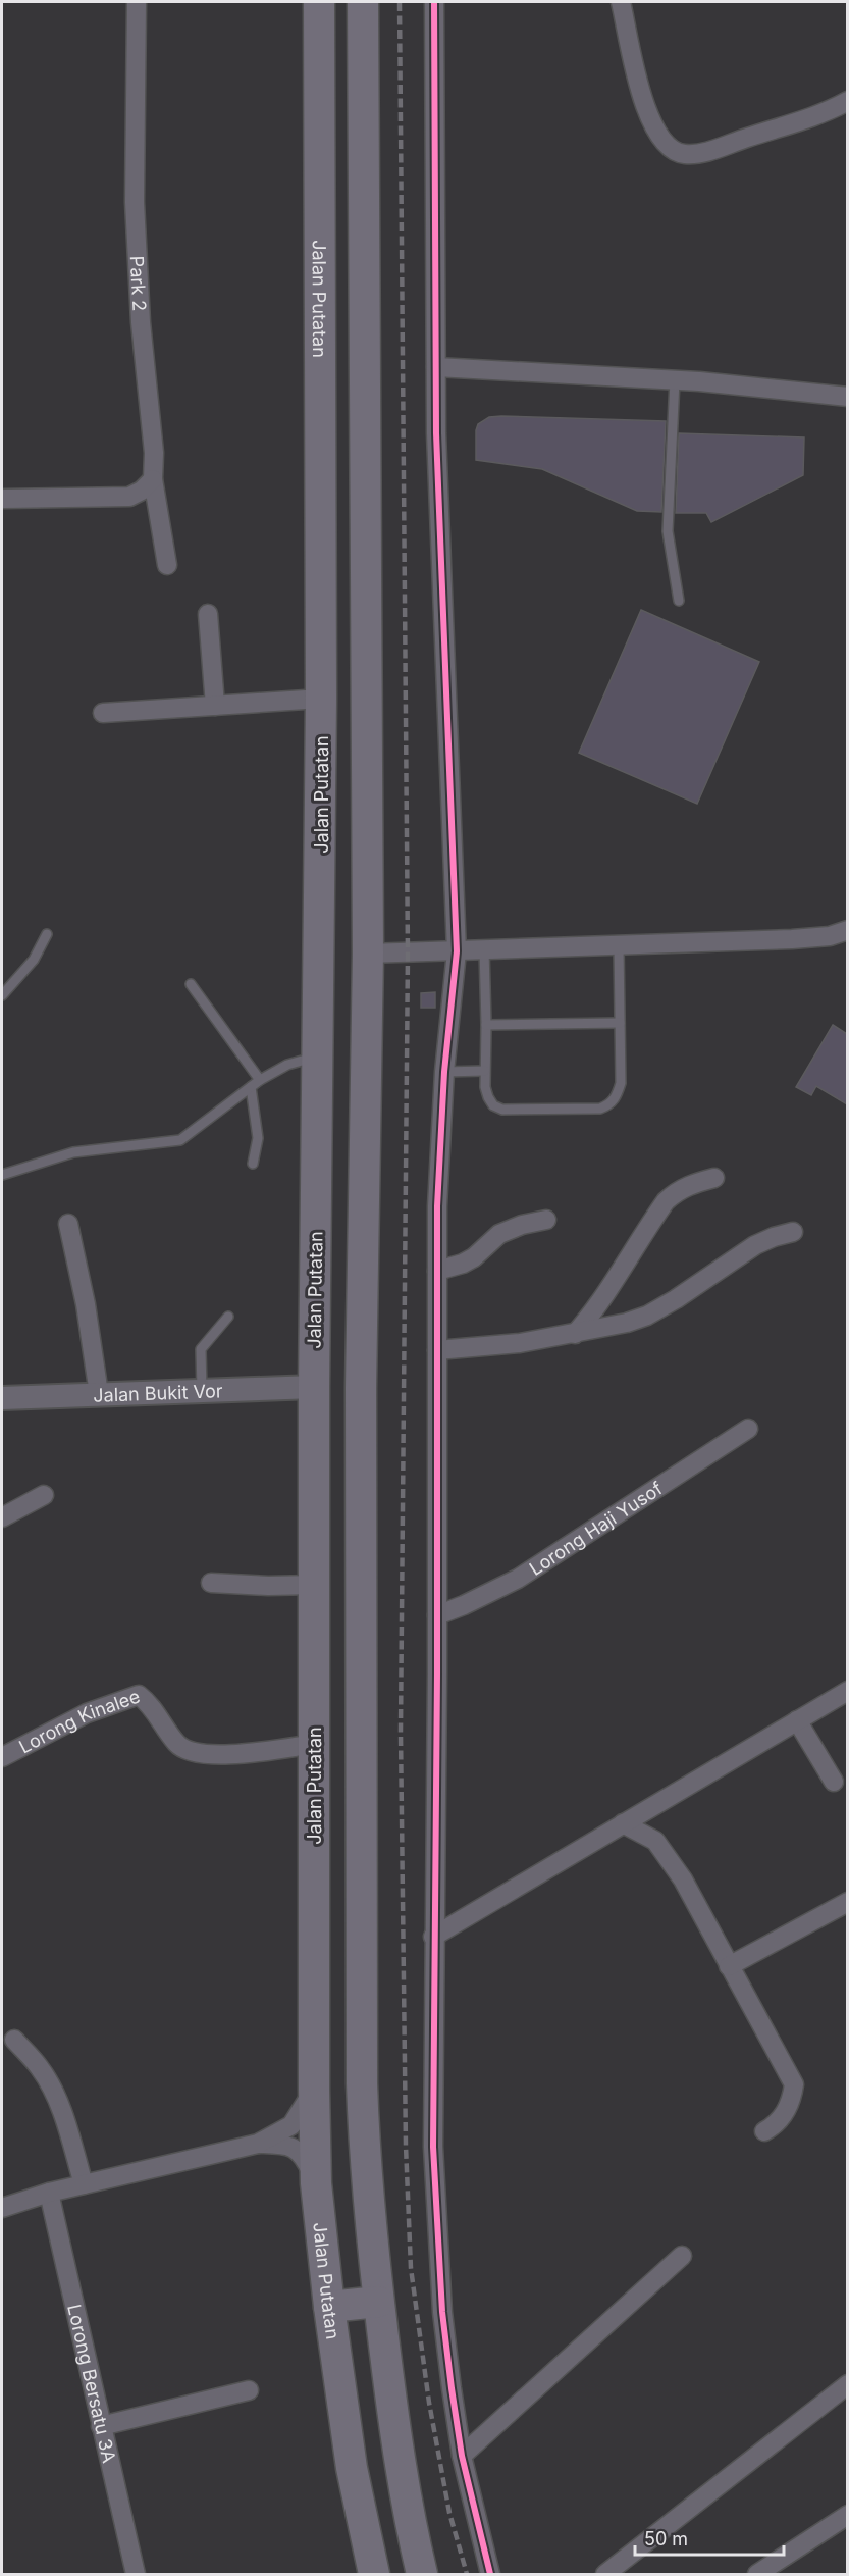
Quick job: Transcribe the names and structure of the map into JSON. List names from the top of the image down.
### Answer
{
  "streets": {
    "highway": ["Jalan Putatan"],
    "street": [
      "Park 2",
      "Jalan Bukit Vor",
      "Lorong Haji Yusof",
      "Lorong Kinalee",
      "Lorong Bersatu 3A"
    ]
  },
  "crossings": [
    ["Jalan Putatan", "Jalan Bukit Vor"],
    ["Jalan Putatan", "Lorong Kinalee"]
  ],
  "scale_bar": "50 m"
}
